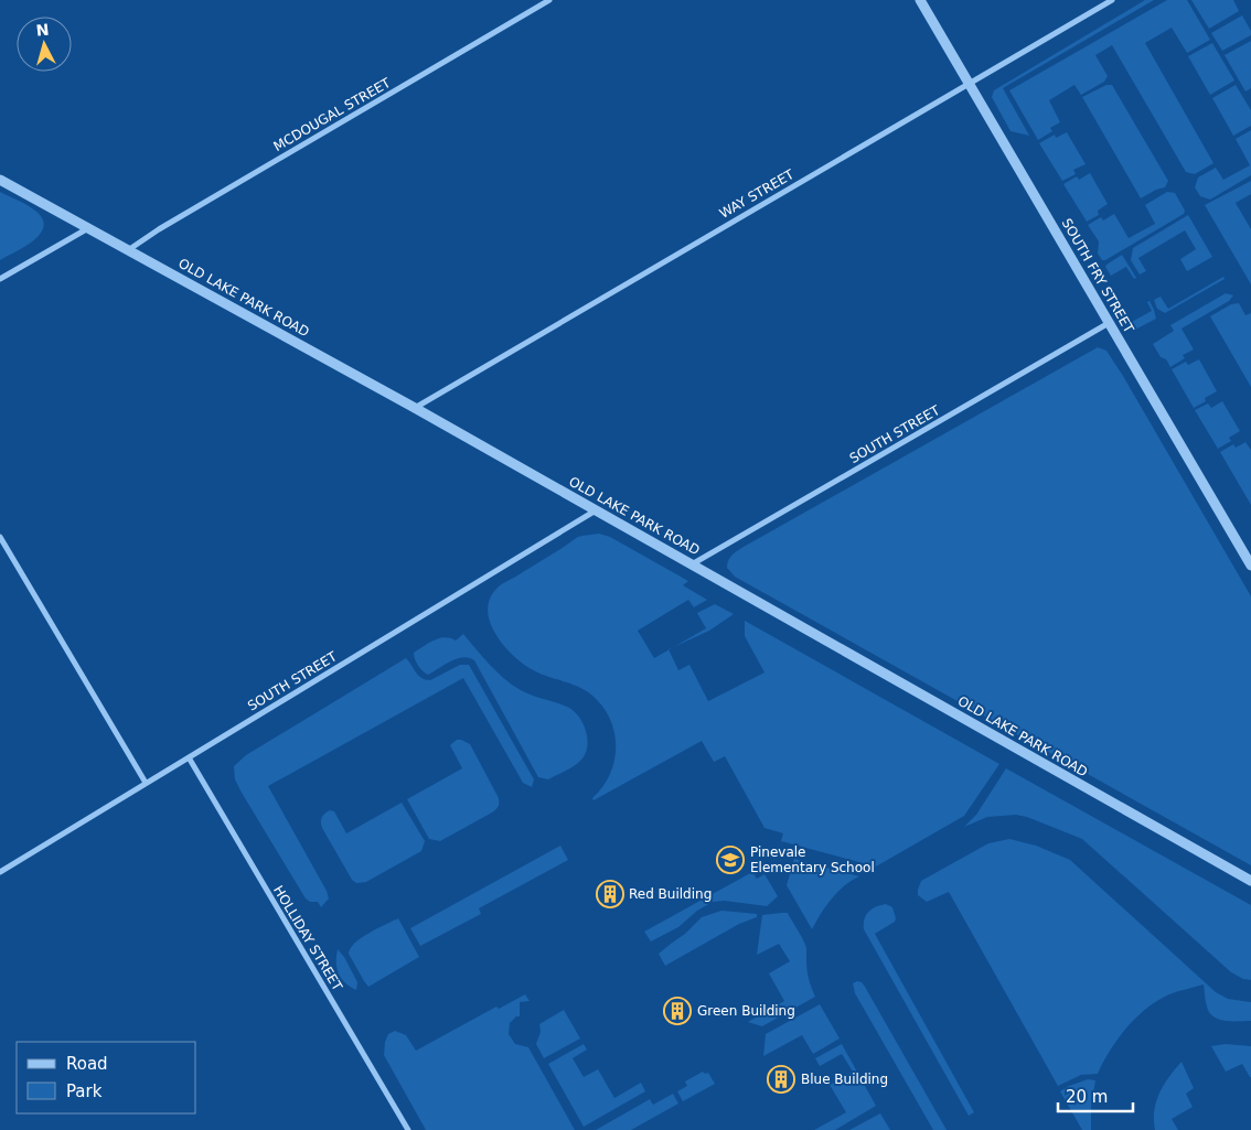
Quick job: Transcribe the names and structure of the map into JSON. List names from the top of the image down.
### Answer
{
  "streets": {
    "street": [
      "MCDOUGAL STREET",
      "WAY STREET",
      "SOUTH FRY STREET",
      "OLD LAKE PARK ROAD",
      "SOUTH STREET",
      "HOLLIDAY STREET"
    ]
  },
  "crossings": [
    ["MCDOUGAL STREET", "OLD LAKE PARK ROAD"],
    ["WAY STREET", "SOUTH FRY STREET"],
    ["WAY STREET", "OLD LAKE PARK ROAD"],
    ["SOUTH FRY STREET", "SOUTH STREET"],
    ["OLD LAKE PARK ROAD", "SOUTH STREET"],
    ["SOUTH STREET", "HOLLIDAY STREET"]
  ],
  "places": {
    "school or university": ["Pinevale Elementary School"],
    "building": ["Red Building", "Green Building", "Blue Building"]
  },
  "legend": ["Road", "Park"],
  "scale_bar": "20 m",
  "north": "top"
}
